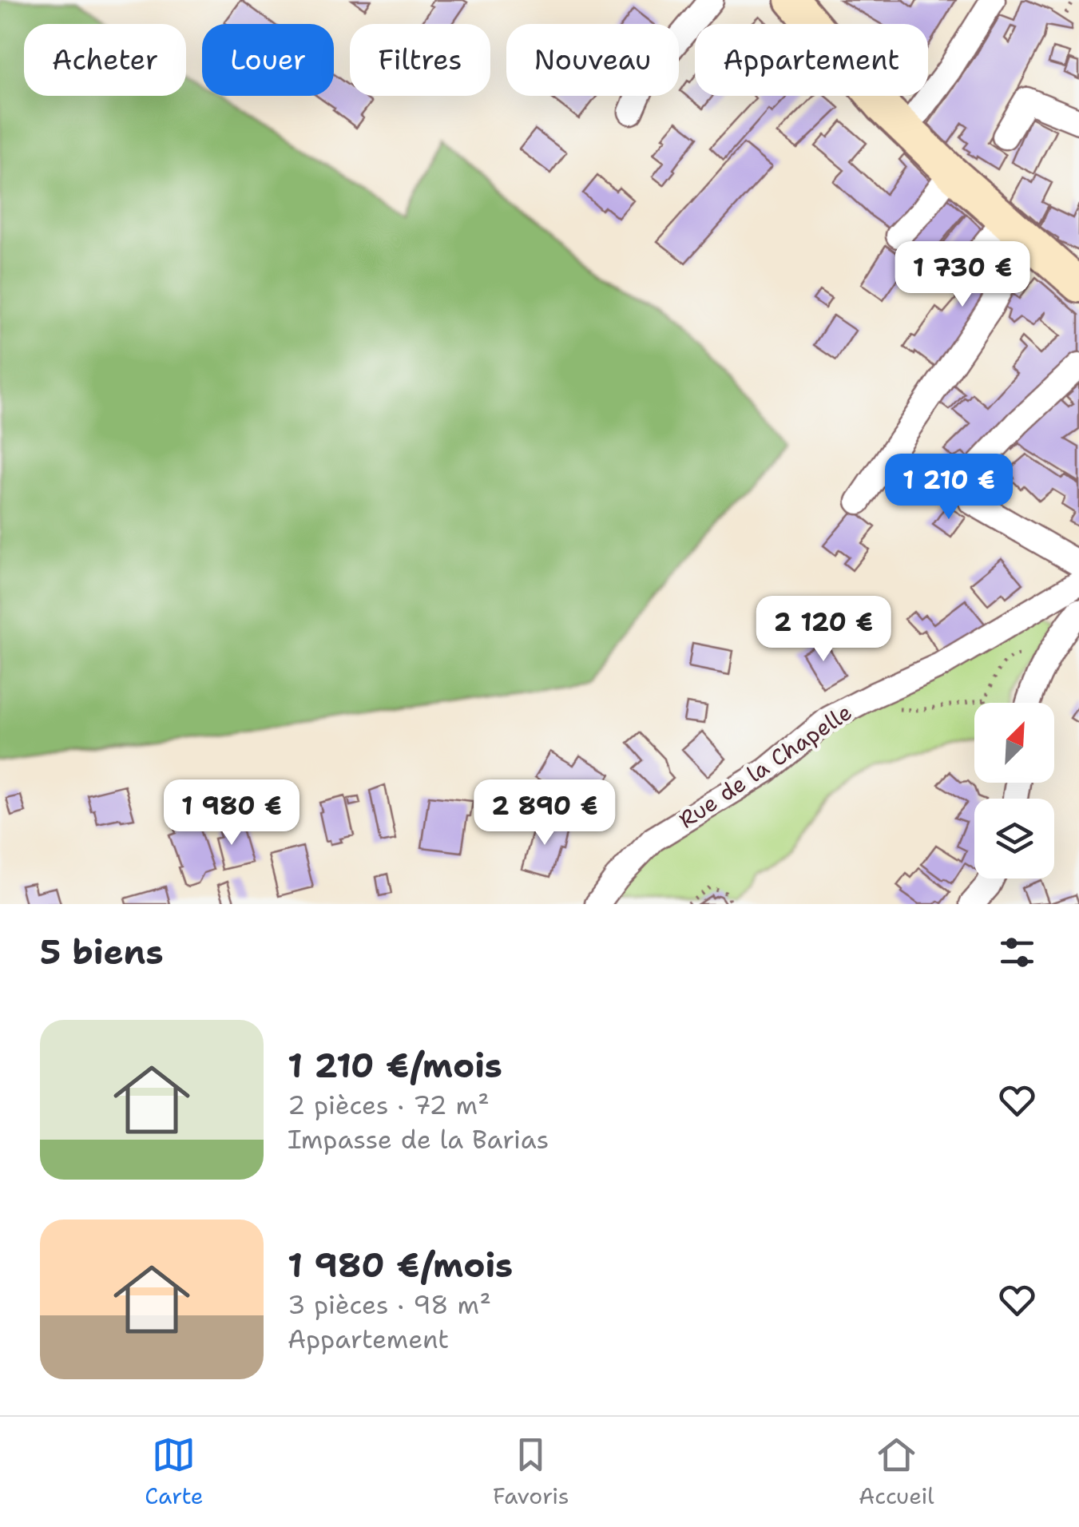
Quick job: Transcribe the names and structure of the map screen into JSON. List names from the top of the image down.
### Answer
{
  "streets": {
    "street": ["Rue de la Chapelle"]
  },
  "north": "top right",
  "page": {
    "chip": [
      "Acheter",
      "Louer",
      "Filtres",
      "Nouveau",
      "Appartement"
    ],
    "price": [
      "1 730 €",
      "1 210 €",
      "2 120 €",
      "1 980 €",
      "2 890 €"
    ],
    "heading": "5 biens",
    "list": [
      {
        "name": "1 210 €/mois",
        "note": "2 pièces · 72 m² · Impasse de la Barias"
      },
      {
        "name": "1 980 €/mois",
        "note": "3 pièces · 98 m² · Appartement"
      }
    ],
    "tabs": ["Carte", "Favoris", "Accueil"]
  }
}
